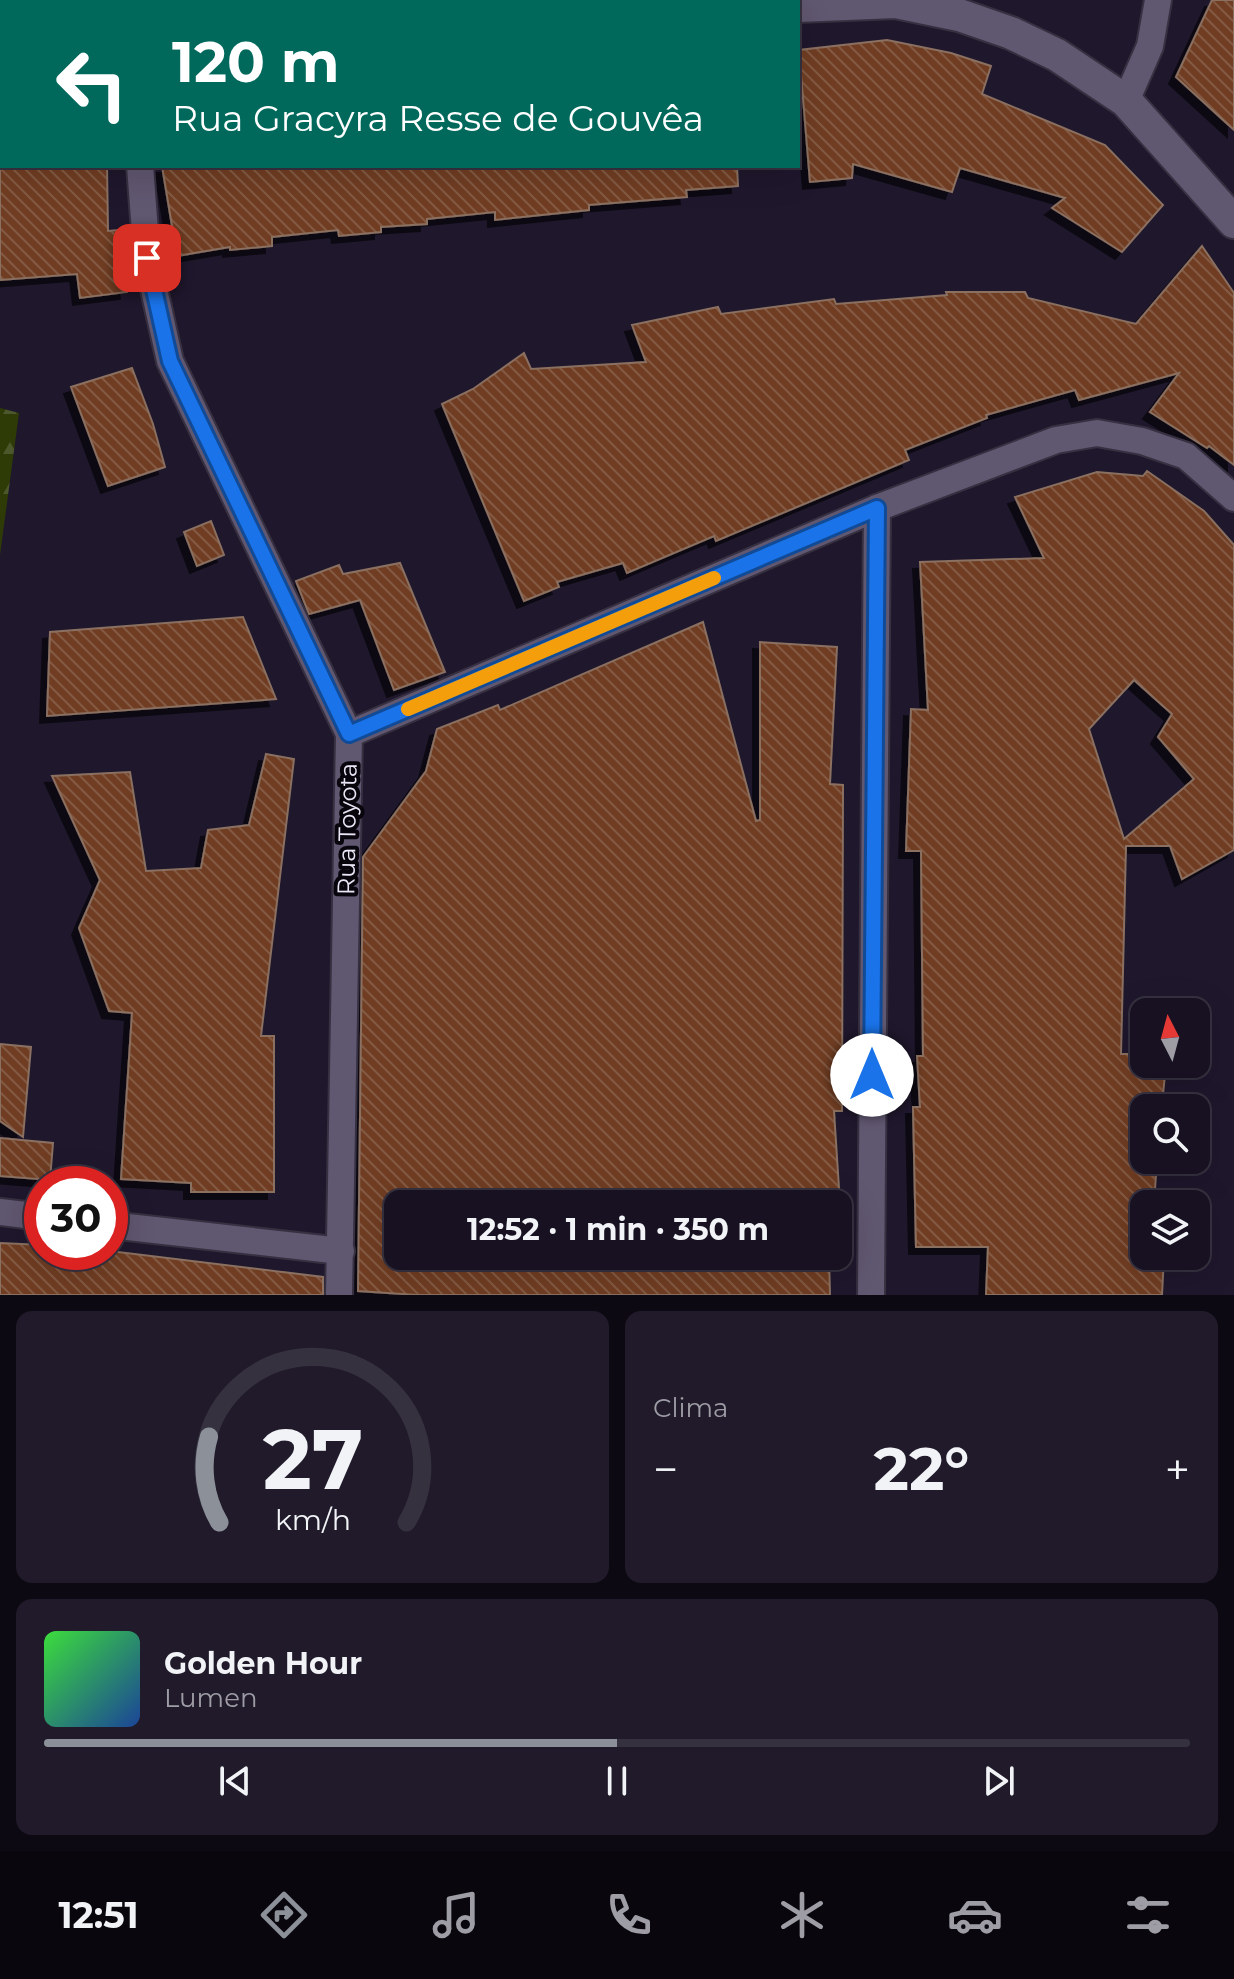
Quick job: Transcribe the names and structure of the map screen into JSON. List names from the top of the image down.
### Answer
{
  "streets": {
    "street": ["Rua Toyota"]
  },
  "north": "top",
  "page": {
    "turn": ["120 m", "Rua Gracyra Resse de Gouvêa"],
    "limit": "30",
    "trip": "12:52 · 1 min · 350 m",
    "tile": "Clima",
    "heat": ["−", "22°", "+"],
    "song": ["Golden Hour", "Lumen"],
    "tabs": "12:51",
    "gauge": ["27", "km/h"]
  }
}
